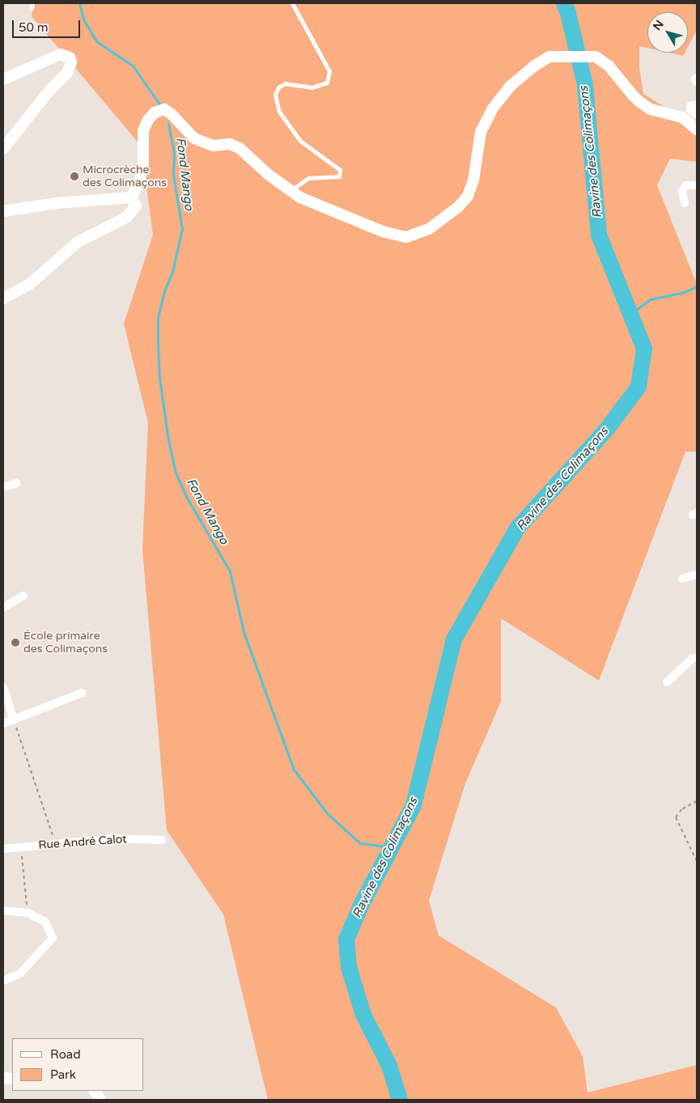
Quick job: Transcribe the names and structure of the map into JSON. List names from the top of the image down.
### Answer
{
  "streets": {
    "street": ["Rue André Calot"]
  },
  "water": ["Ravine des Colimaçons", "Fond Mango"],
  "places": ["Microcrèche des Colimaçons", "École primaire des Colimaçons"],
  "legend": ["Road", "Park"],
  "scale_bar": "50 m",
  "north": "top left"
}
